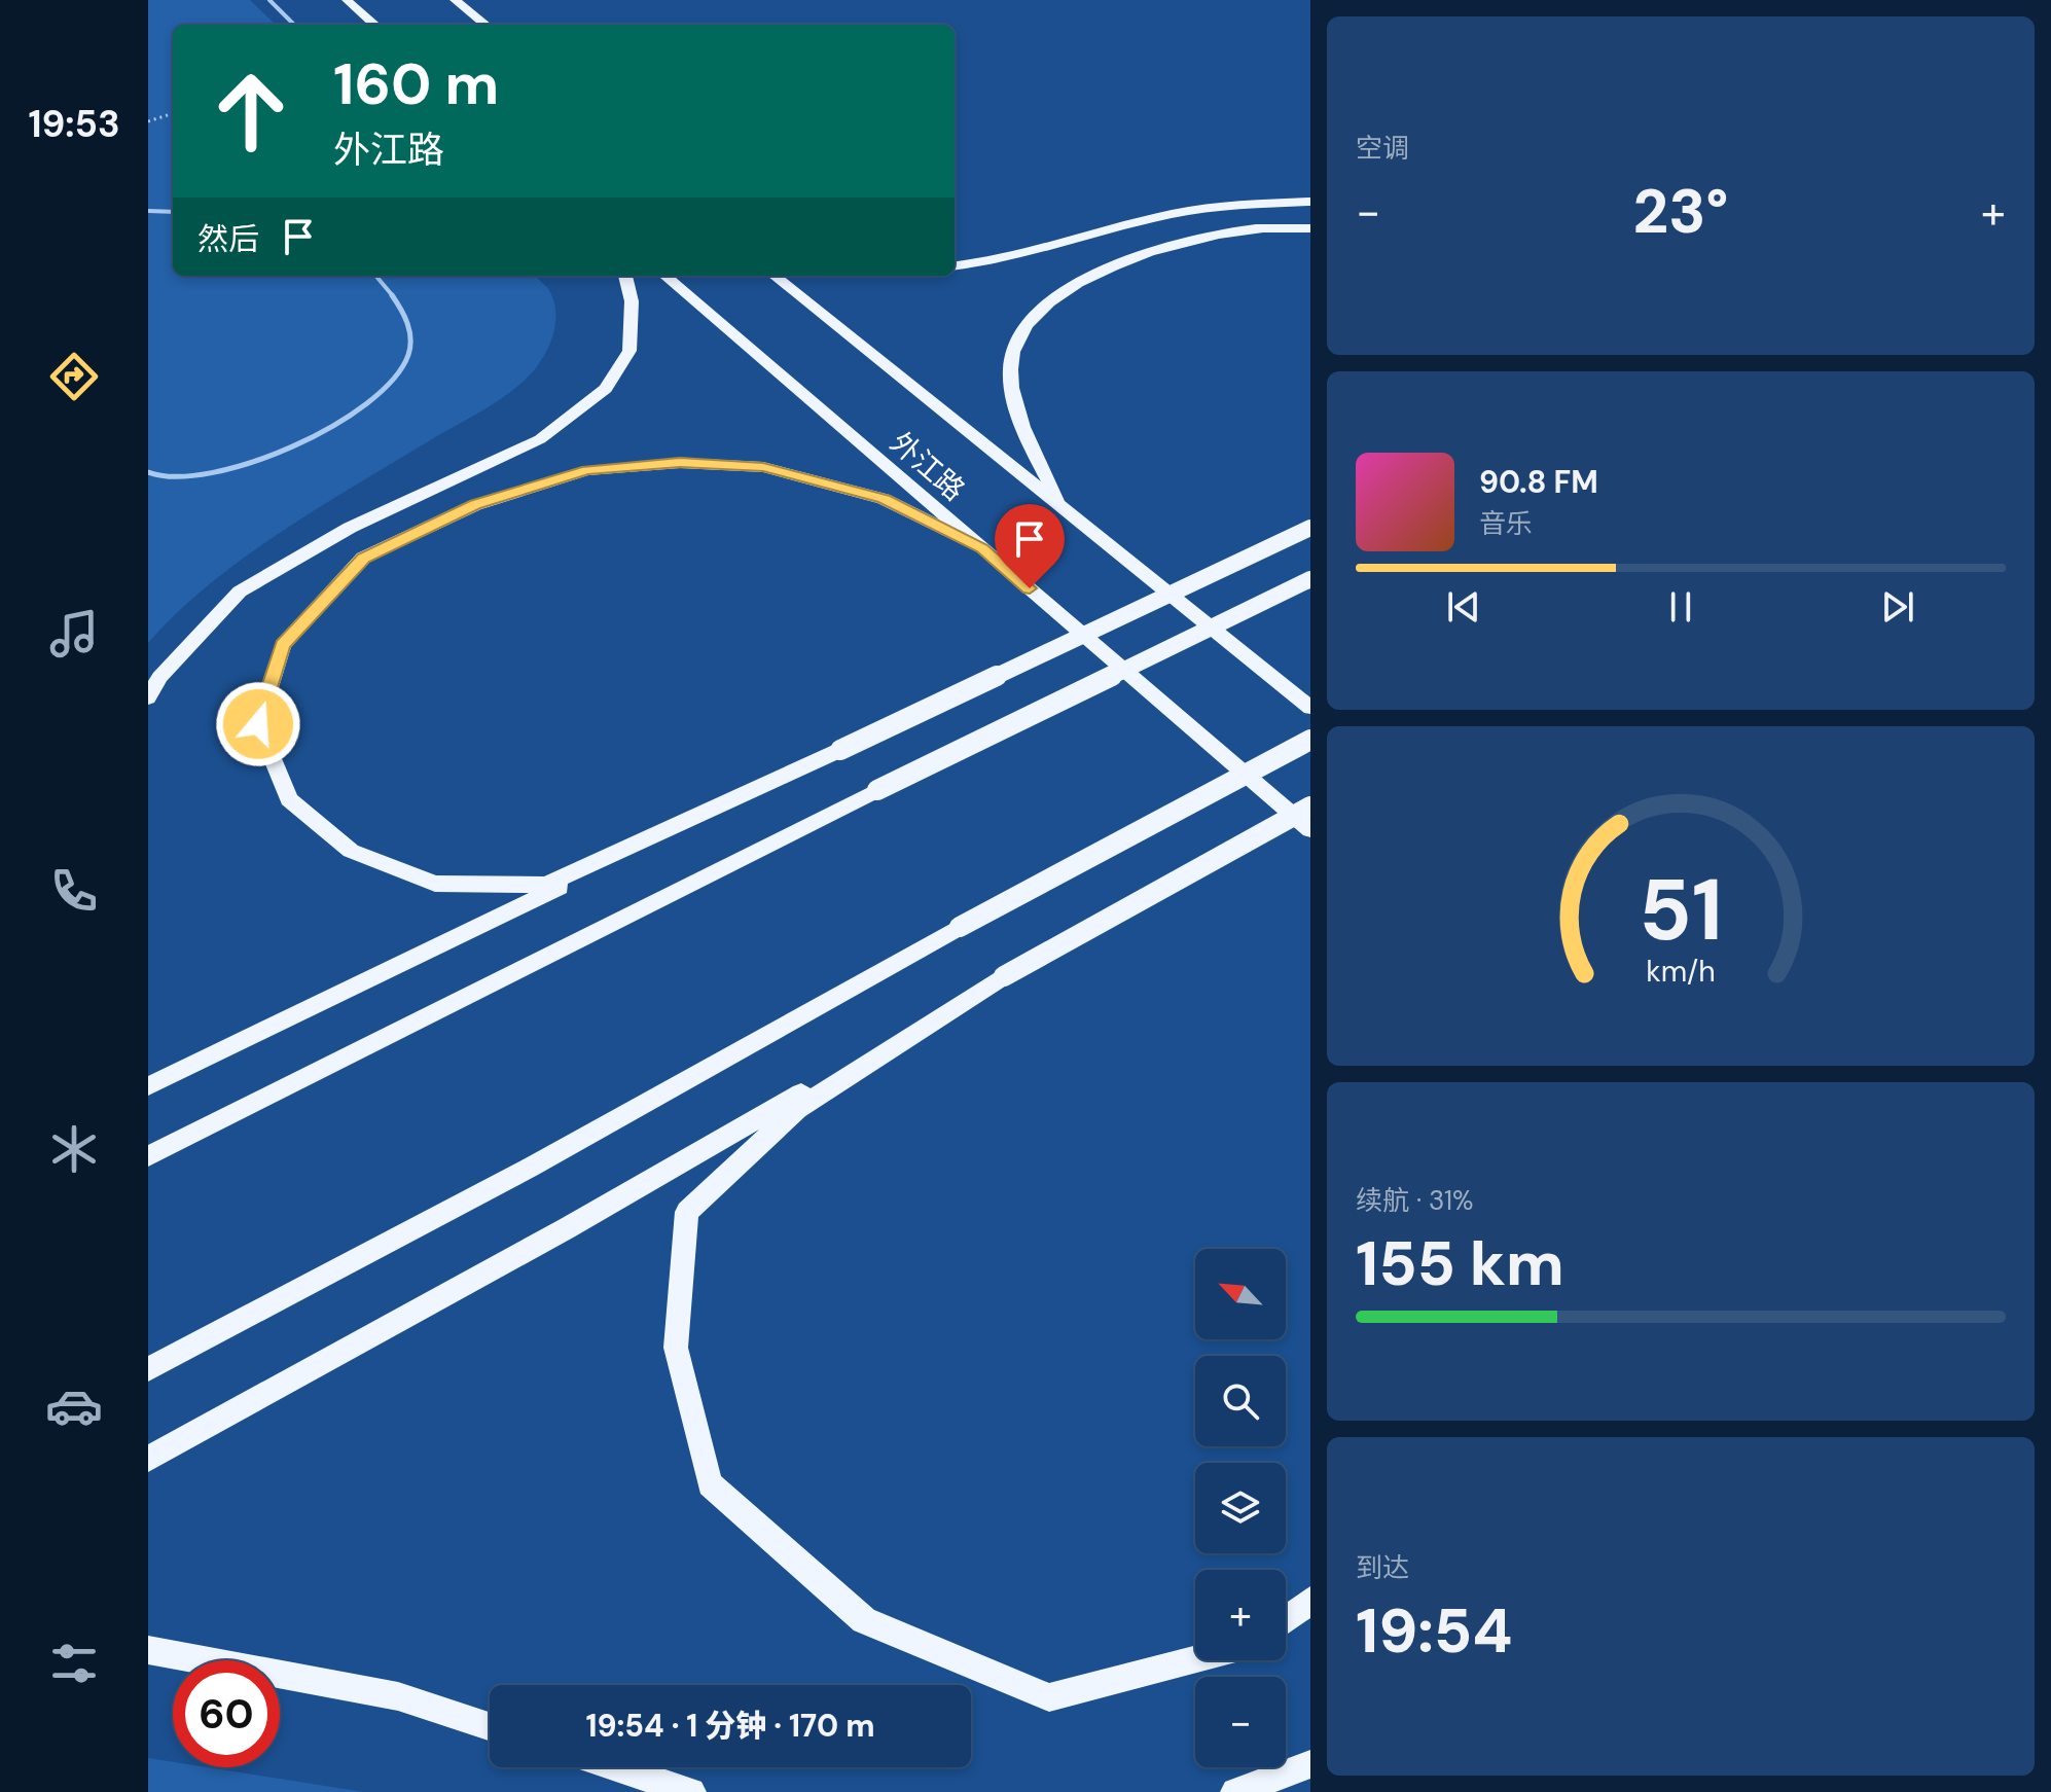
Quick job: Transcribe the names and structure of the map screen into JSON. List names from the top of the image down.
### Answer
{
  "streets": {
    "main road": ["外江路"]
  },
  "north": "top left",
  "page": {
    "tabs": "19:53",
    "tile": [
      "空调",
      ["续航 · 31%", "155 km"],
      ["到达", "19:54"]
    ],
    "turn": ["160 m", "外江路"],
    "heat": ["−", "23°", "+"],
    "then": "然后",
    "song": ["90.8 FM", "音乐"],
    "map_buttons": ["+", "−"],
    "limit": "60",
    "trip": "19:54 · 1 分钟 · 170 m",
    "gauge": ["51", "km/h"]
  }
}
